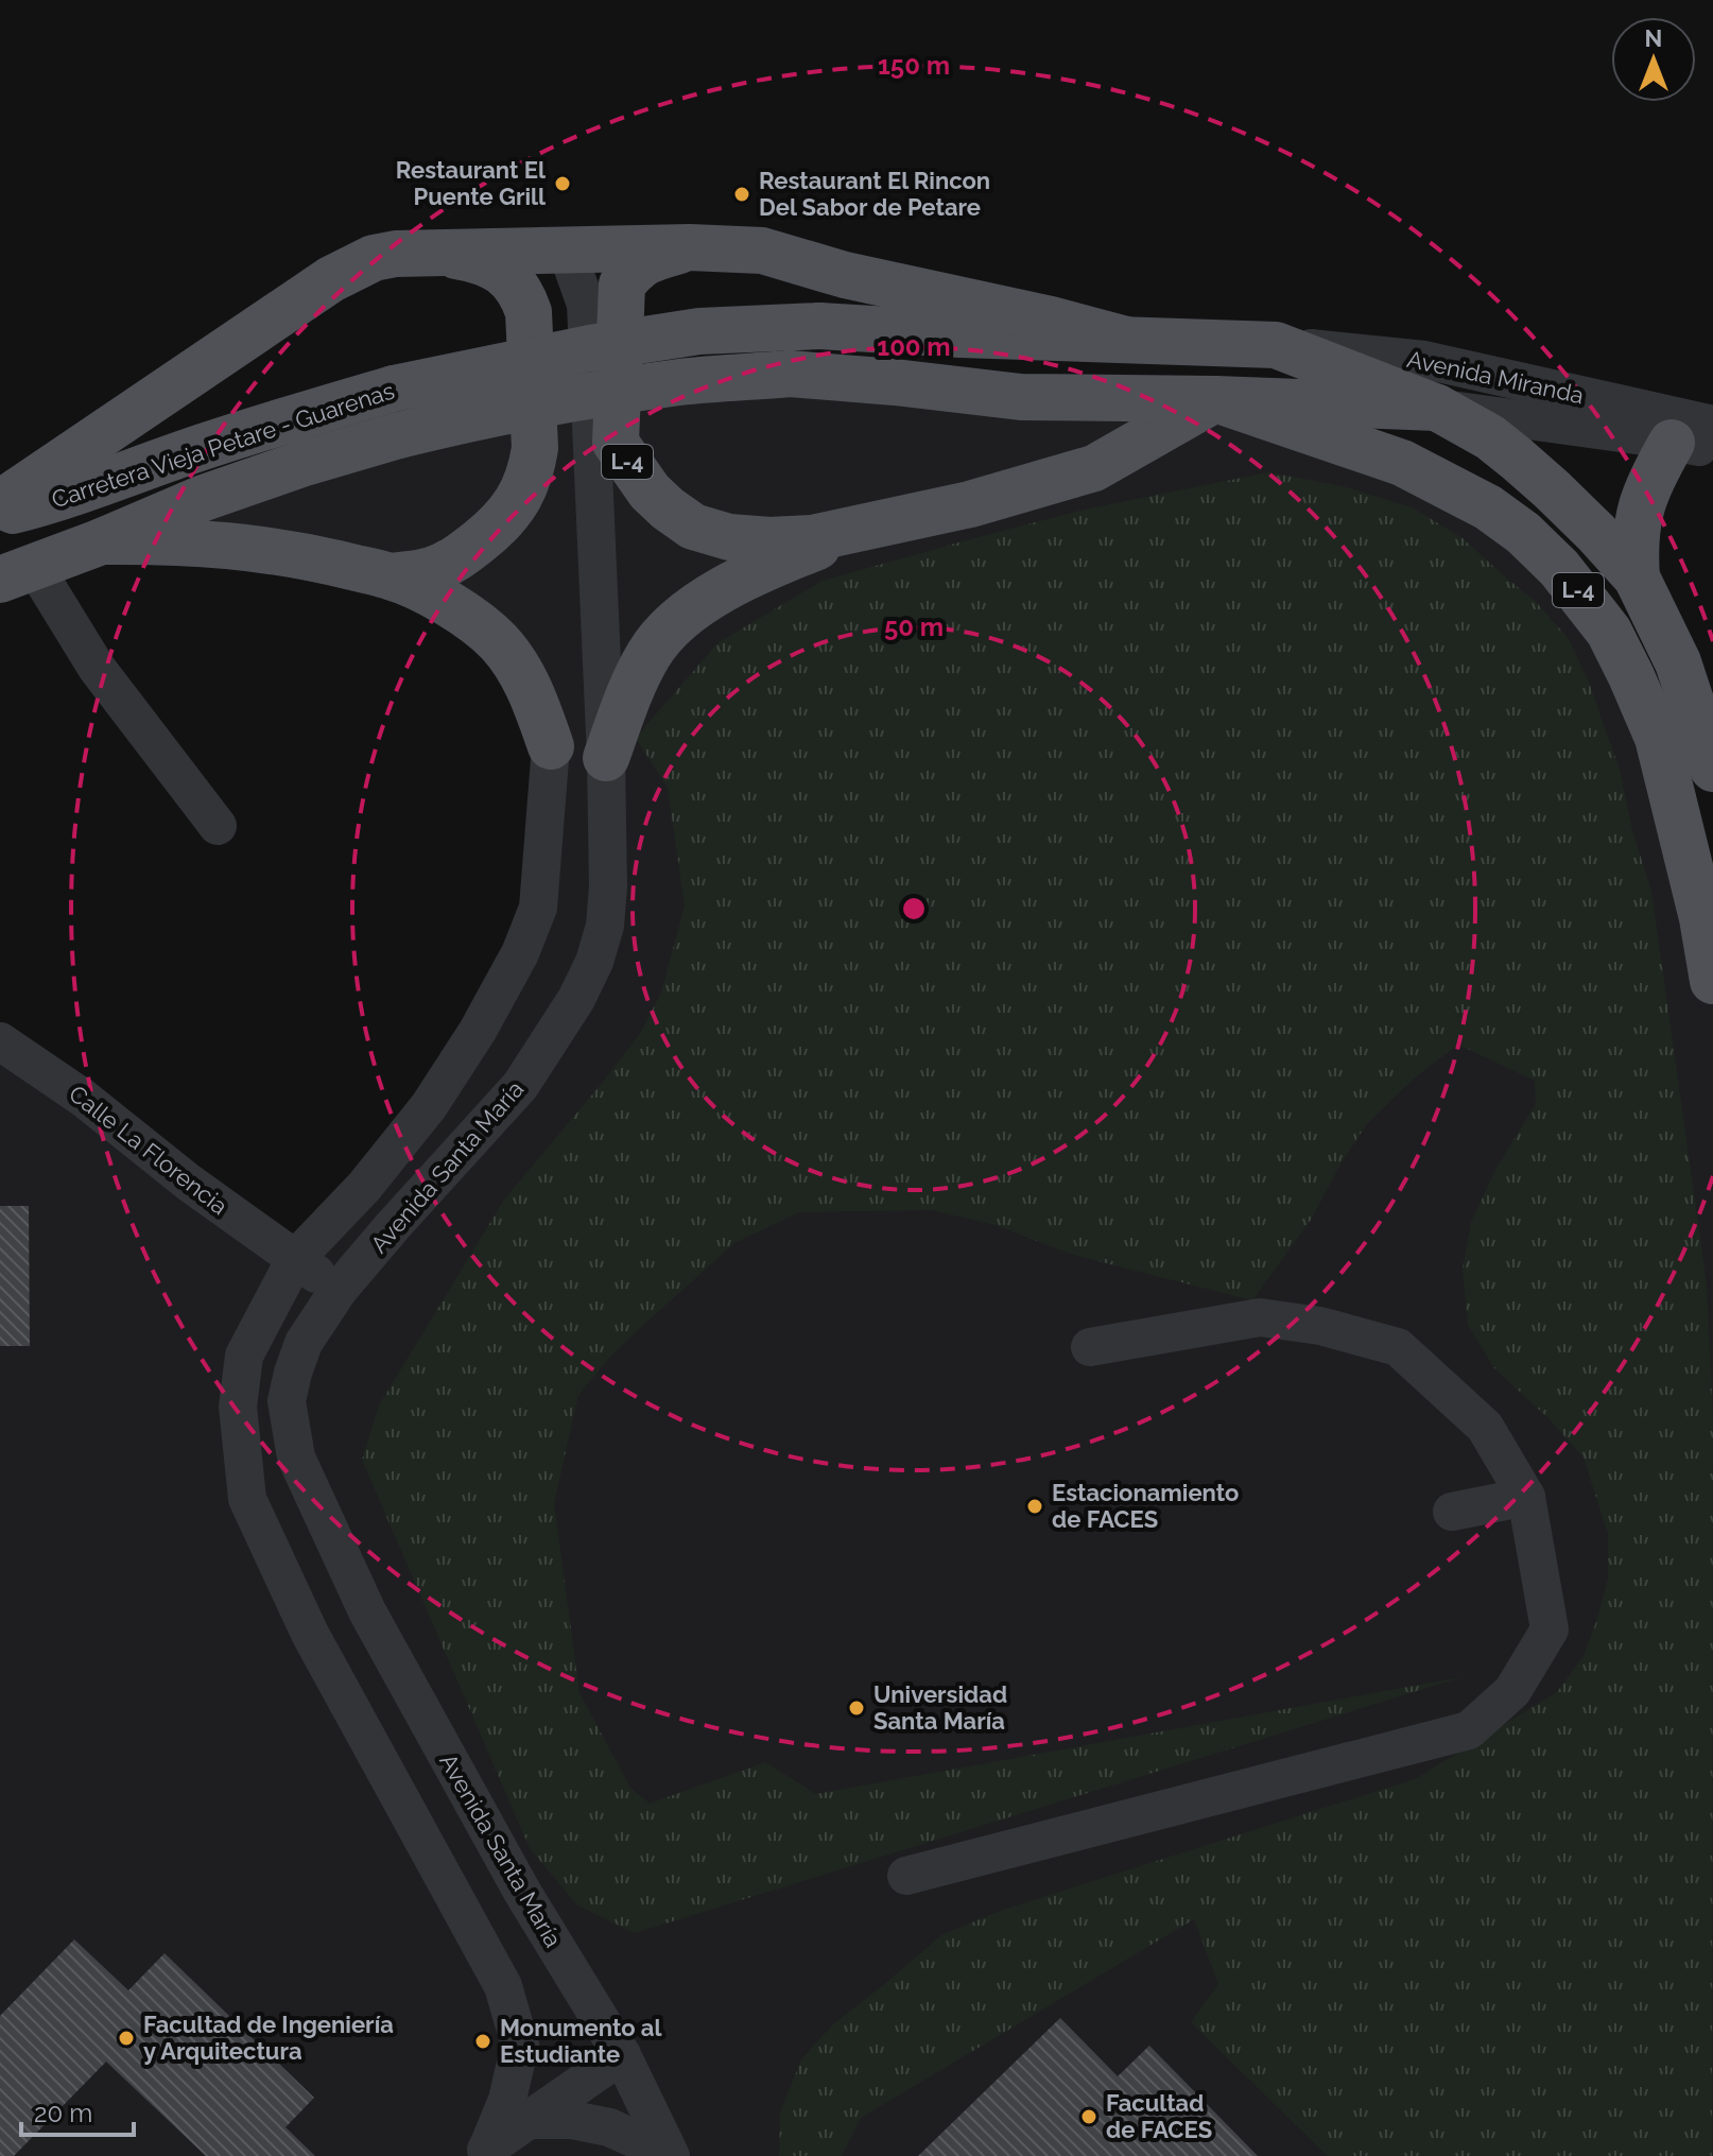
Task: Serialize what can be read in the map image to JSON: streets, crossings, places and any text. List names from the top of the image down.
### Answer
{
  "streets": {
    "main road": ["Carretera Vieja Petare - Guarenas", "L-4"],
    "street": ["Avenida Miranda", "Calle La Florencia", "Avenida Santa María"]
  },
  "crossings": [
    ["Avenida Miranda", "Carretera Vieja Petare - Guarenas"],
    ["Carretera Vieja Petare - Guarenas", "L-4"],
    ["L-4", "Avenida Santa María"],
    ["Calle La Florencia", "Avenida Santa María"]
  ],
  "places": [
    "Restaurant El Puente Grill",
    "Restaurant El Rincon Del Sabor de Petare",
    "Estacionamiento de FACES",
    "Universidad Santa María",
    "Facultad de Ingeniería y Arquitectura",
    "Monumento al Estudiante",
    "Facultad de FACES"
  ],
  "scale_bar": "20 m",
  "north": "top",
  "rings": ["150 m", "100 m", "50 m"]
}
